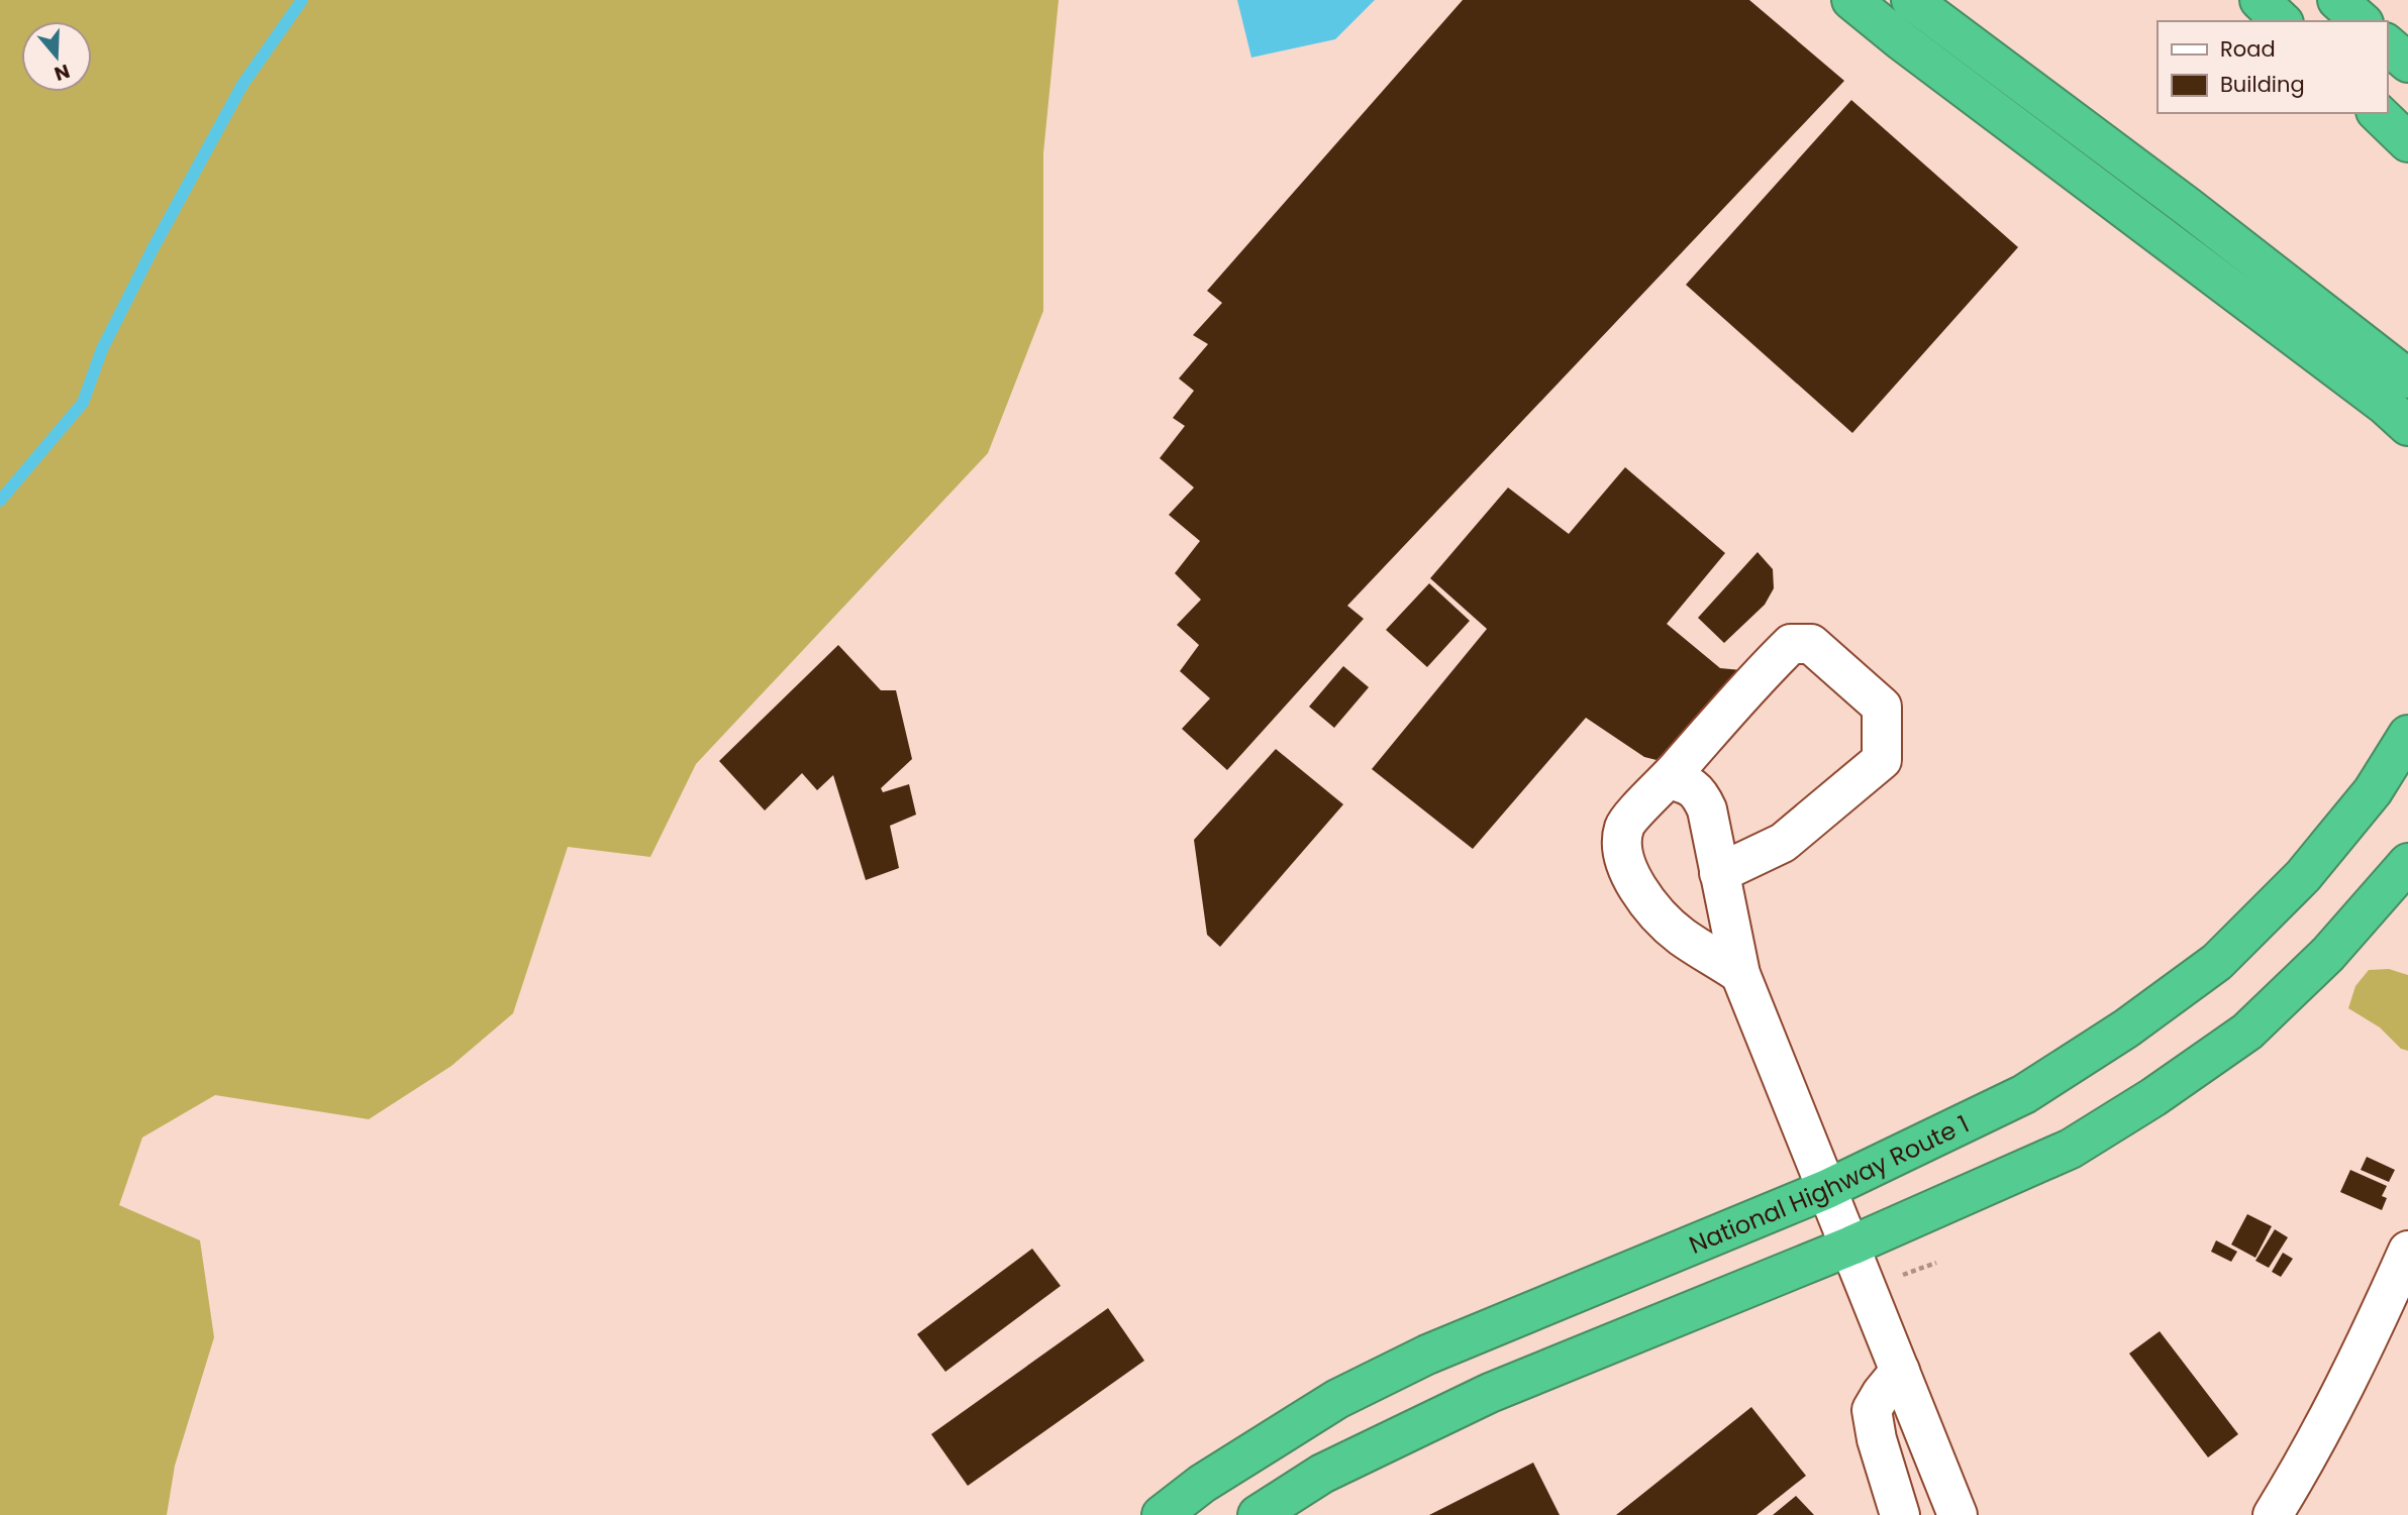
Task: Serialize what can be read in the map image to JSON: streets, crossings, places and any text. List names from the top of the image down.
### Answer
{
  "streets": {
    "highway": ["National Highway Route 1"]
  },
  "legend": ["Road", "Building"],
  "north": "bottom"
}
